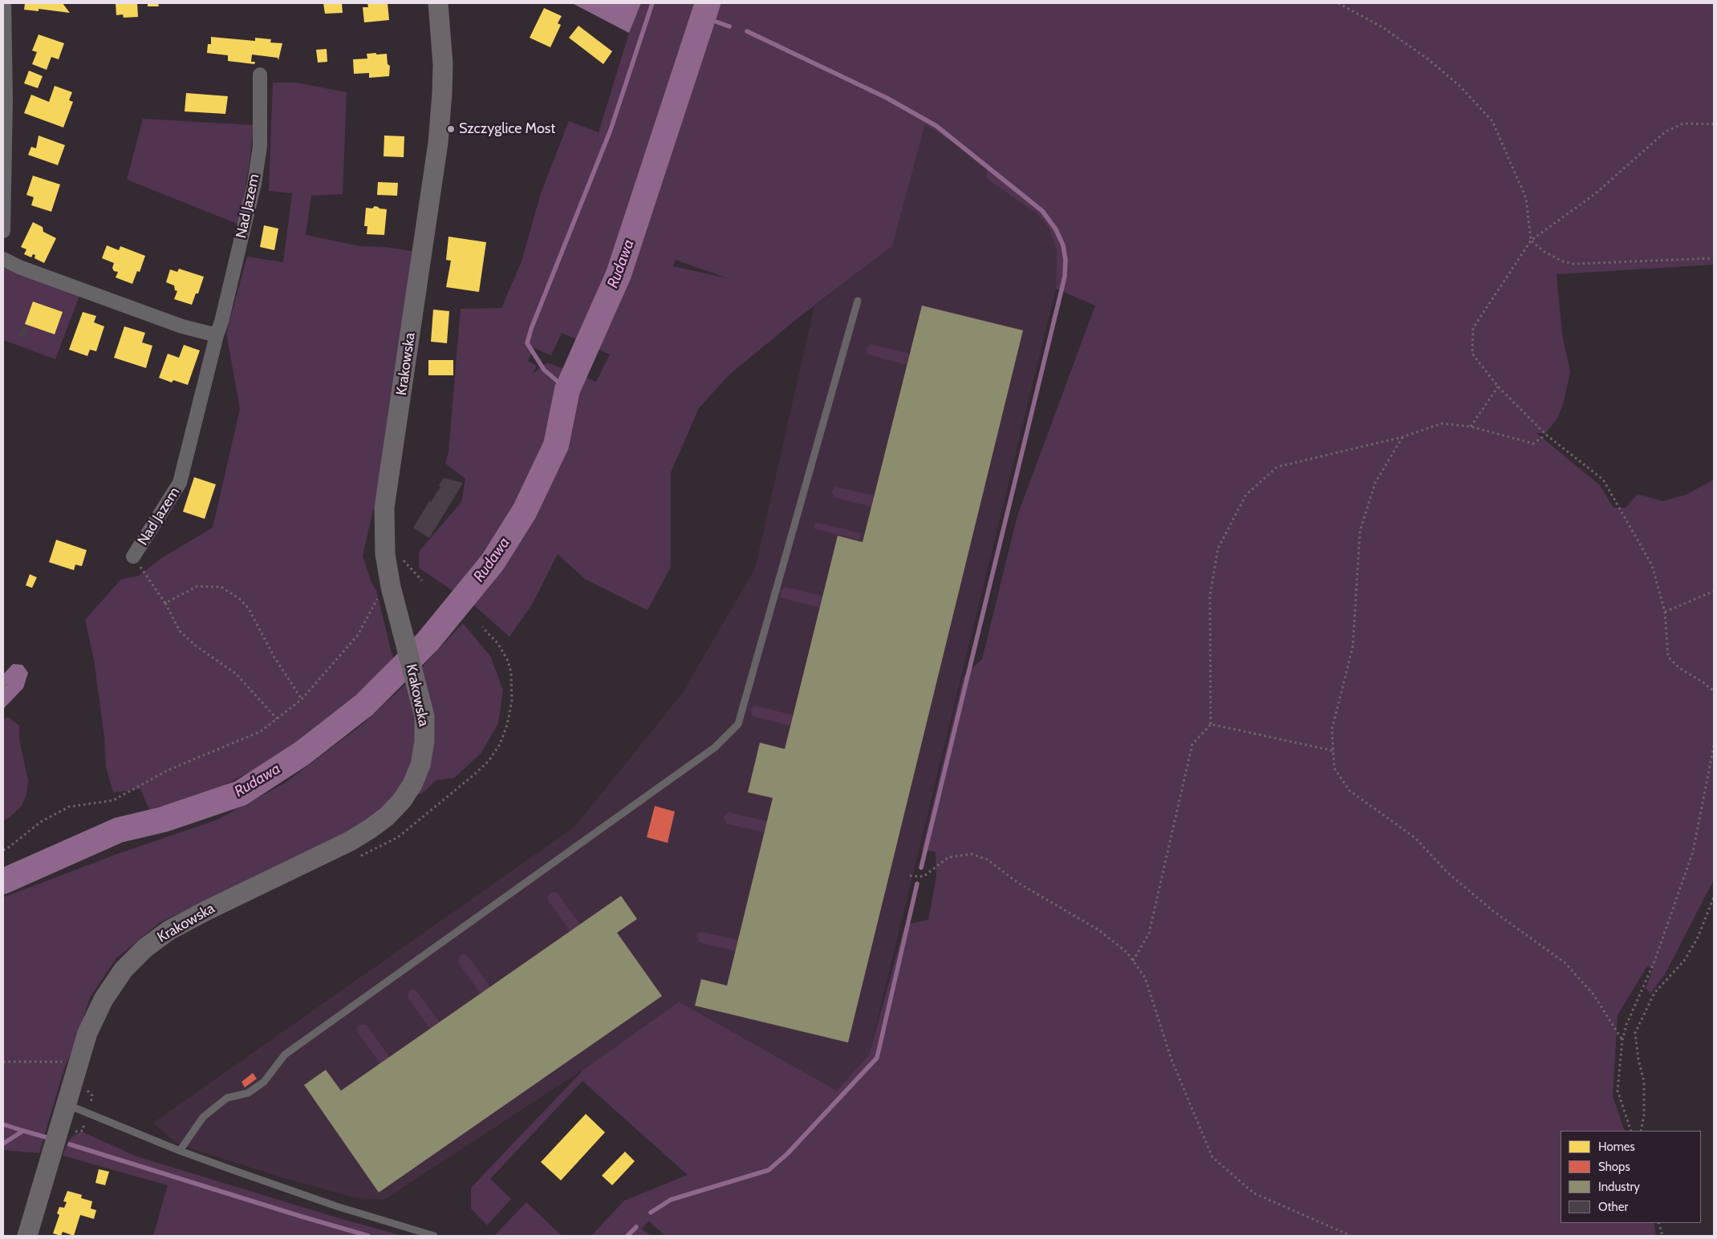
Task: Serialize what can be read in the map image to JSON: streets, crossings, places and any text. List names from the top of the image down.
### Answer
{
  "streets": {
    "street": ["Nad Jazem", "Krakowska"]
  },
  "water": ["Rudawa"],
  "places": ["Szczyglice Most"],
  "legend": [
    "Homes",
    "Shops",
    "Industry",
    "Other"
  ]
}
